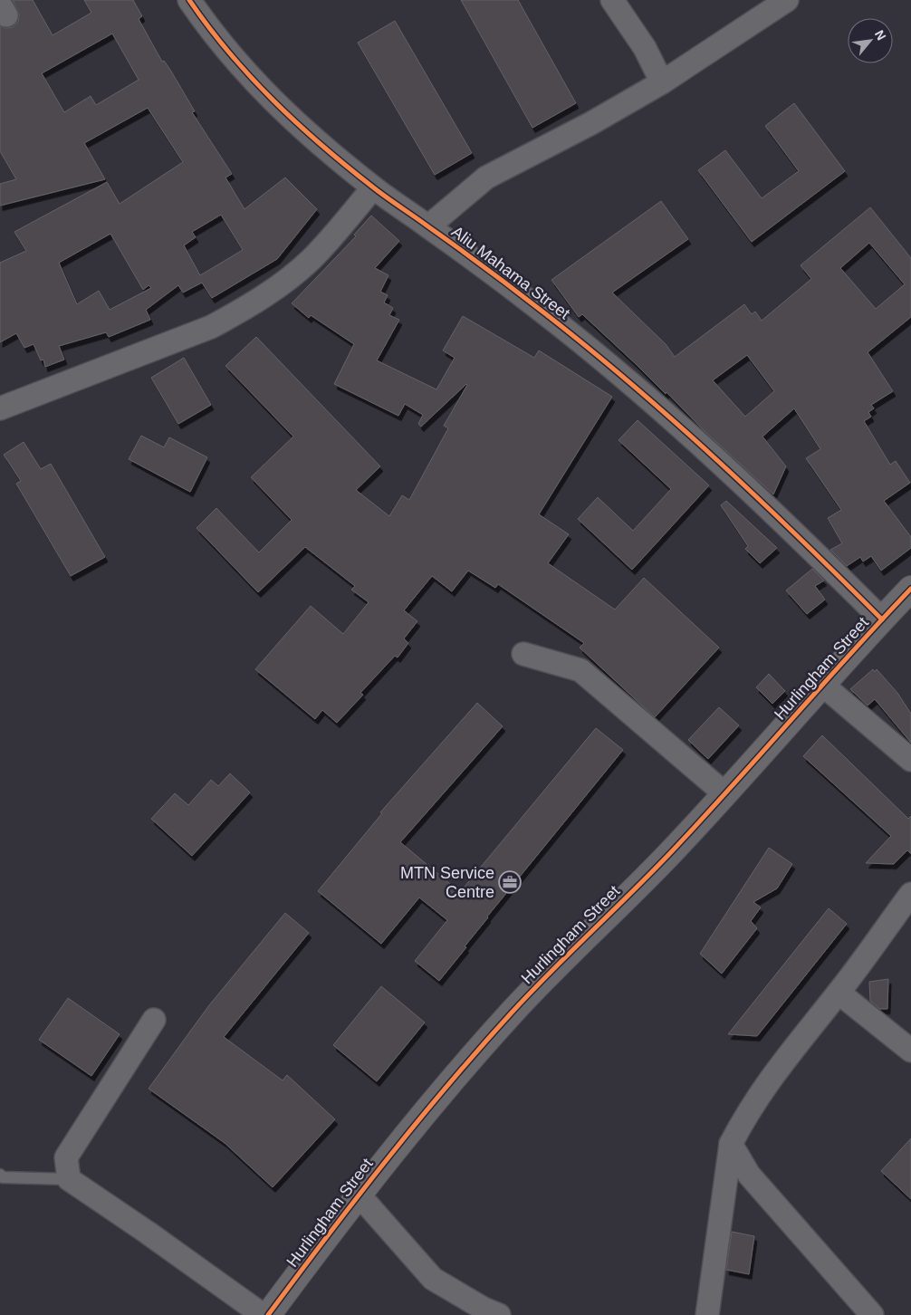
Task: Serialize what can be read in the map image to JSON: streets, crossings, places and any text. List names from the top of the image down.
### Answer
{
  "streets": {
    "street": ["Aliu Mahama Street", "Hurlingham Street"]
  },
  "crossings": [
    ["Aliu Mahama Street", "Hurlingham Street"]
  ],
  "places": {
    "office": ["MTN Service Centre"]
  },
  "north": "top right"
}
